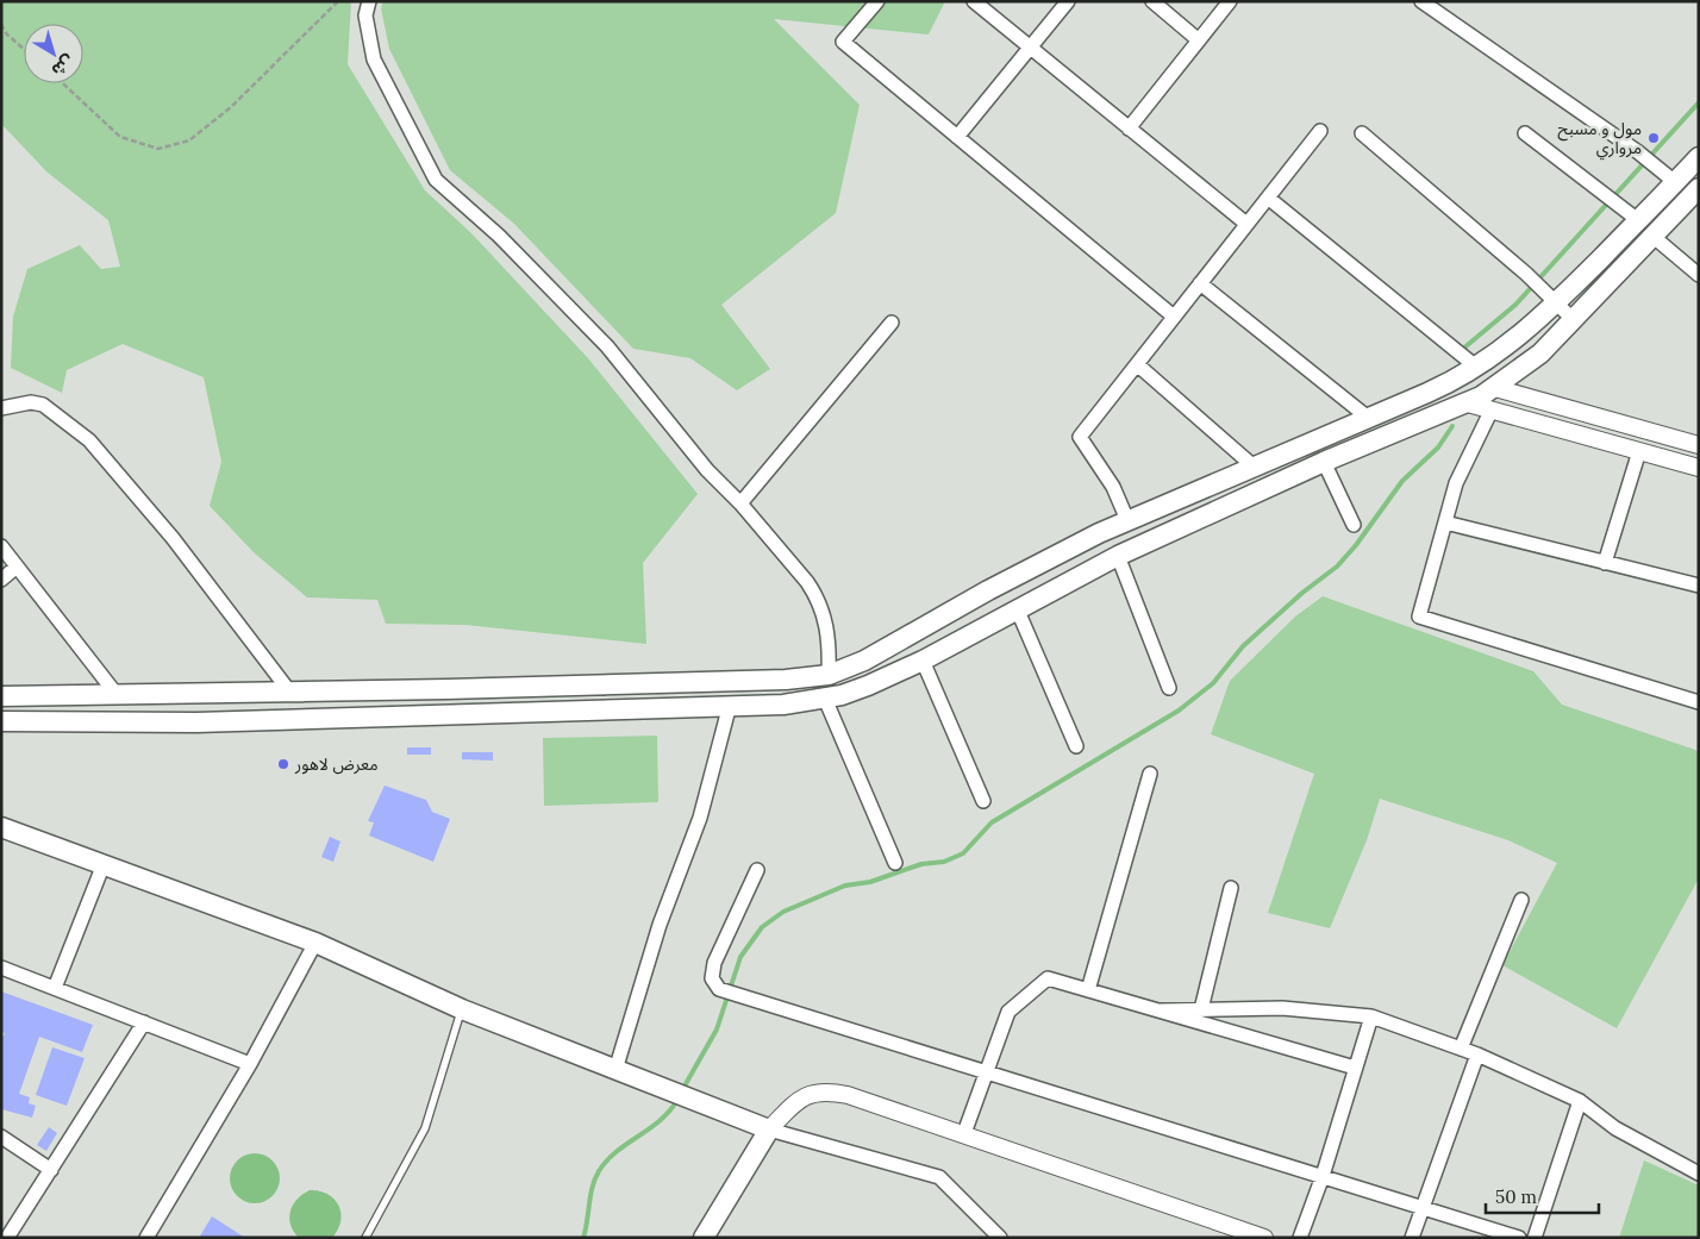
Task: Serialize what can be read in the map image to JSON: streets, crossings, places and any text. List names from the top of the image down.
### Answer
{
  "places": ["مول و مسبح مرواري", "معرض لاهور"],
  "scale_bar": "50 m",
  "north": "bottom right"
}
